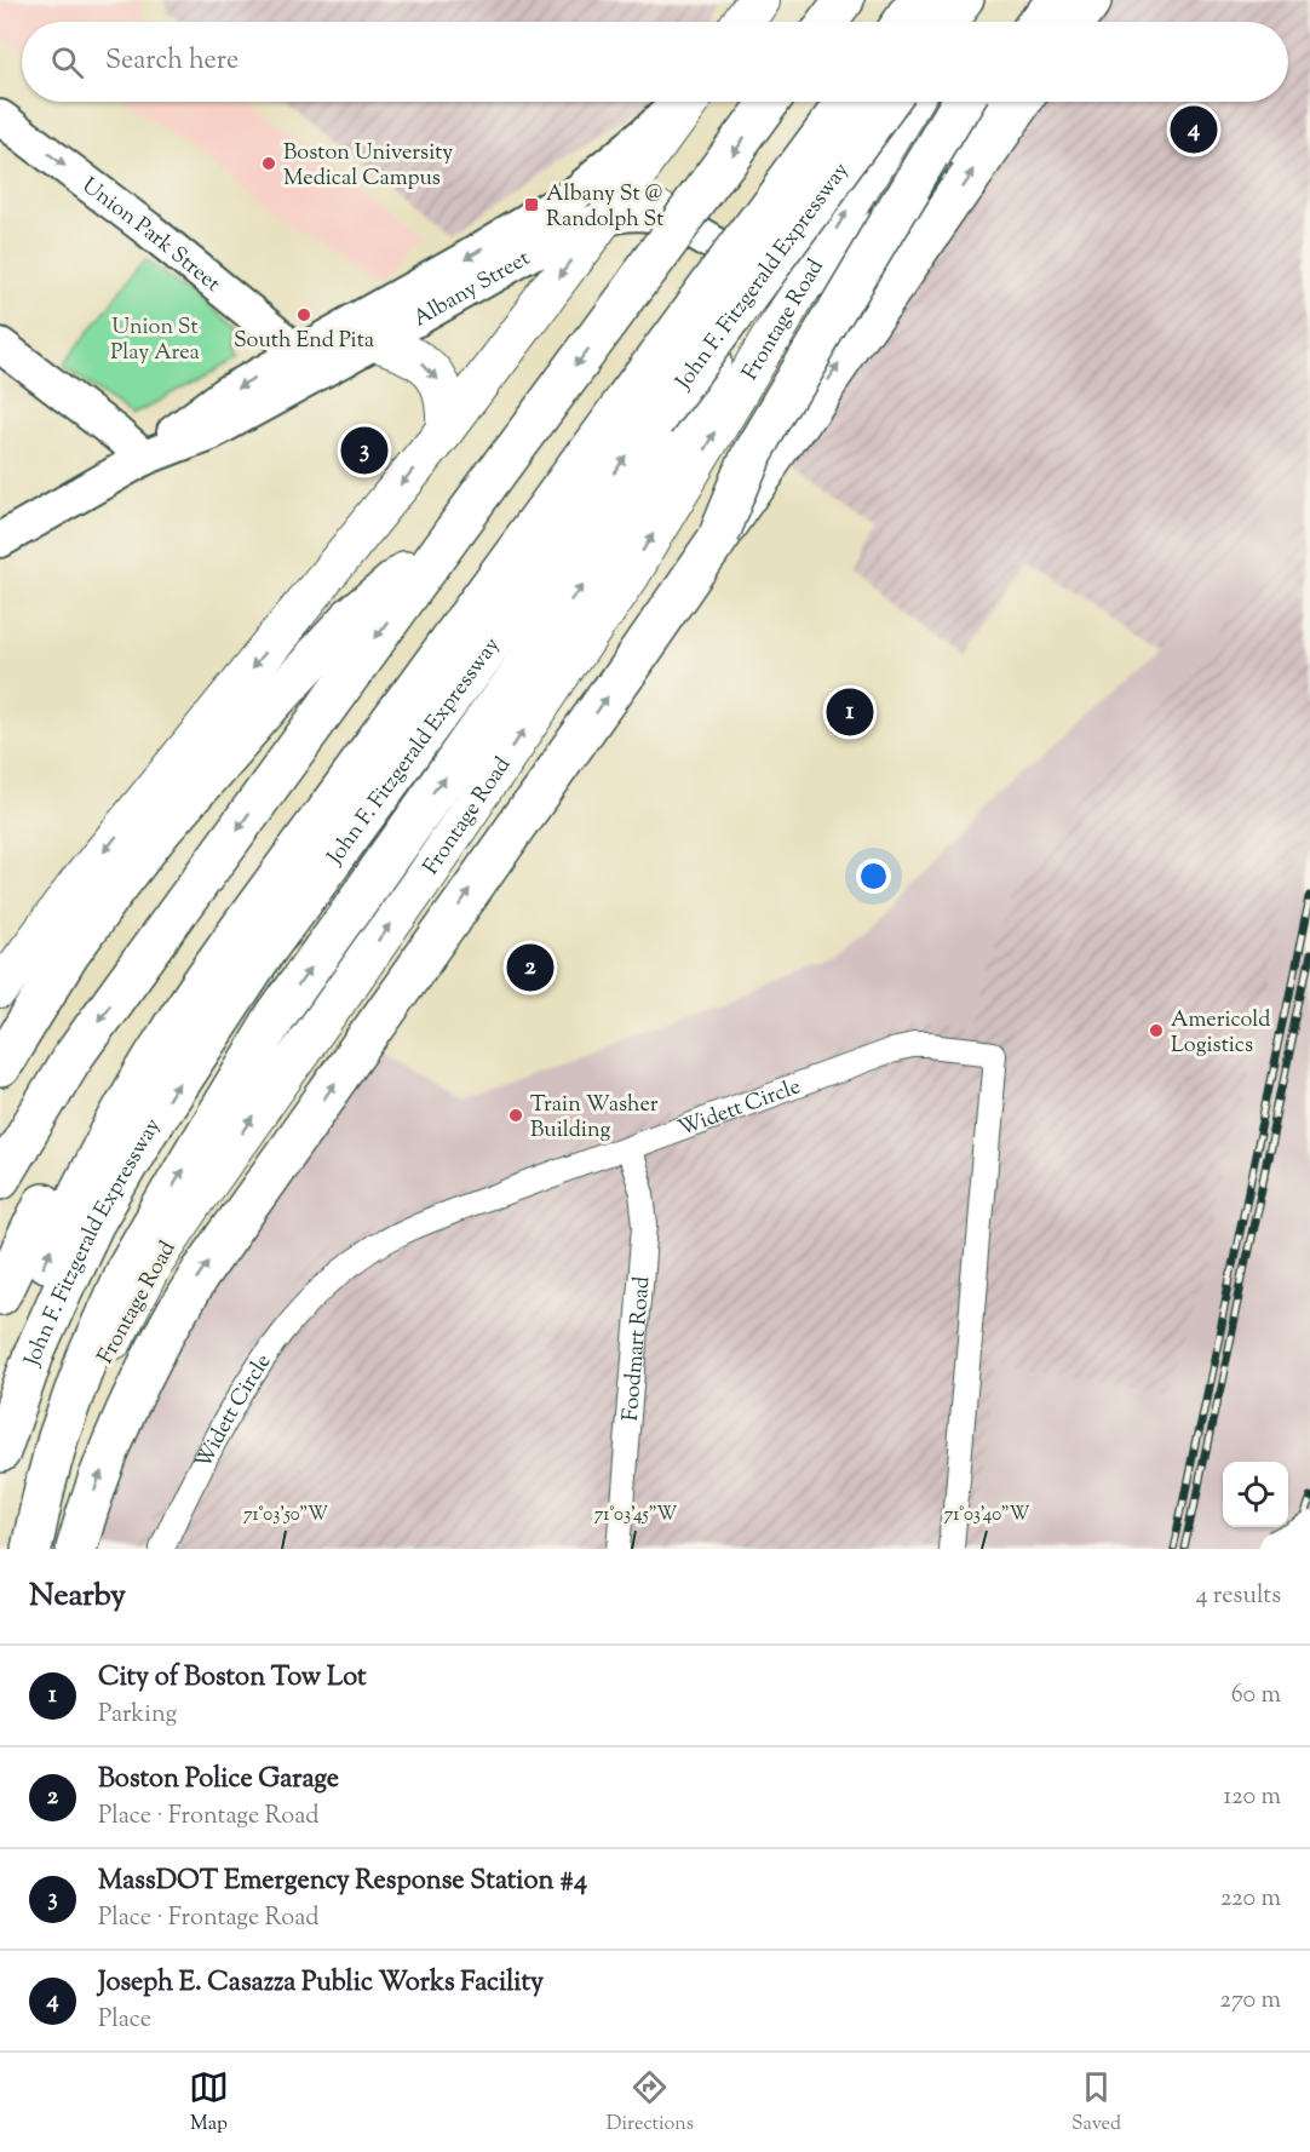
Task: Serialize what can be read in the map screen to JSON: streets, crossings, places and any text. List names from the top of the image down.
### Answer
{
  "streets": {
    "highway": ["John F. Fitzgerald Expressway"],
    "main road": ["Union Park Street", "Albany Street", "Frontage Road"],
    "street": ["Widett Circle", "Foodmart Road"]
  },
  "crossings": [
    ["Union Park Street", "Albany Street"],
    ["Widett Circle", "Foodmart Road"]
  ],
  "parks": ["Union St Play Area"],
  "places": {
    "other": [
      "Boston University Medical Campus",
      "South End Pita",
      "Americold Logistics",
      "Train Washer Building"
    ],
    "transit": ["Albany St @ Randolph St"]
  },
  "page": {
    "search": "Search here",
    "pins": [
      "4",
      "3",
      "1",
      "2"
    ],
    "heading": ["Nearby", "4 results"],
    "list": [
      {
        "mark": "1",
        "name": "City of Boston Tow Lot",
        "note": "Parking",
        "value": "60 m"
      },
      {
        "mark": "2",
        "name": "Boston Police Garage",
        "note": "Place · Frontage Road",
        "value": "120 m"
      },
      {
        "mark": "3",
        "name": "MassDOT Emergency Response Station #4",
        "note": "Place · Frontage Road",
        "value": "220 m"
      },
      {
        "mark": "4",
        "name": "Joseph E. Casazza Public Works Facility",
        "note": "Place",
        "value": "270 m"
      }
    ],
    "nav": ["Map", "Directions", "Saved"]
  },
  "coordinates": ["71°03'50\"W", "71°03'45\"W", "71°03'40\"W"]
}
